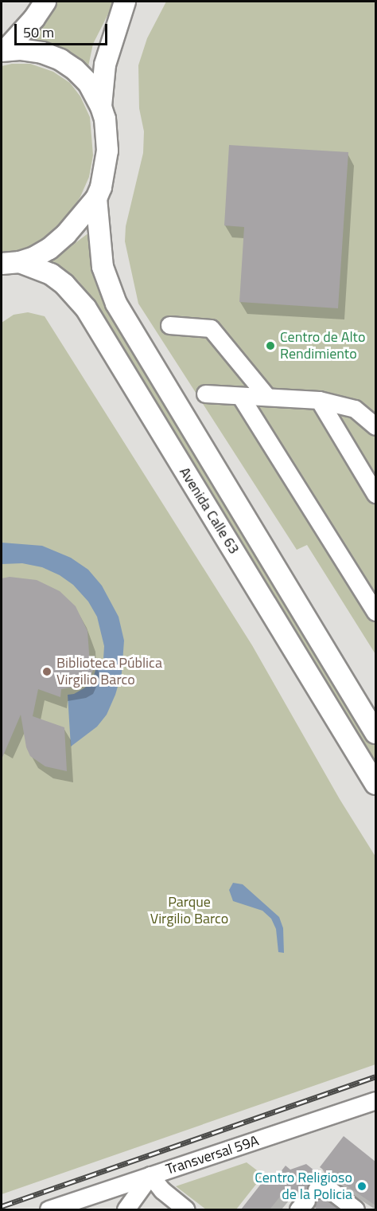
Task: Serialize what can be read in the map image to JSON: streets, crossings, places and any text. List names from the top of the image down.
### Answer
{
  "streets": {
    "main road": ["Avenida Calle 63"],
    "street": ["Transversal 59A"]
  },
  "parks": ["Parque Virgilio Barco"],
  "places": ["Centro de Alto Rendimiento", "Biblioteca Pública Virgilio Barco", "Centro Religioso de la Policia"],
  "scale_bar": "50 m"
}
